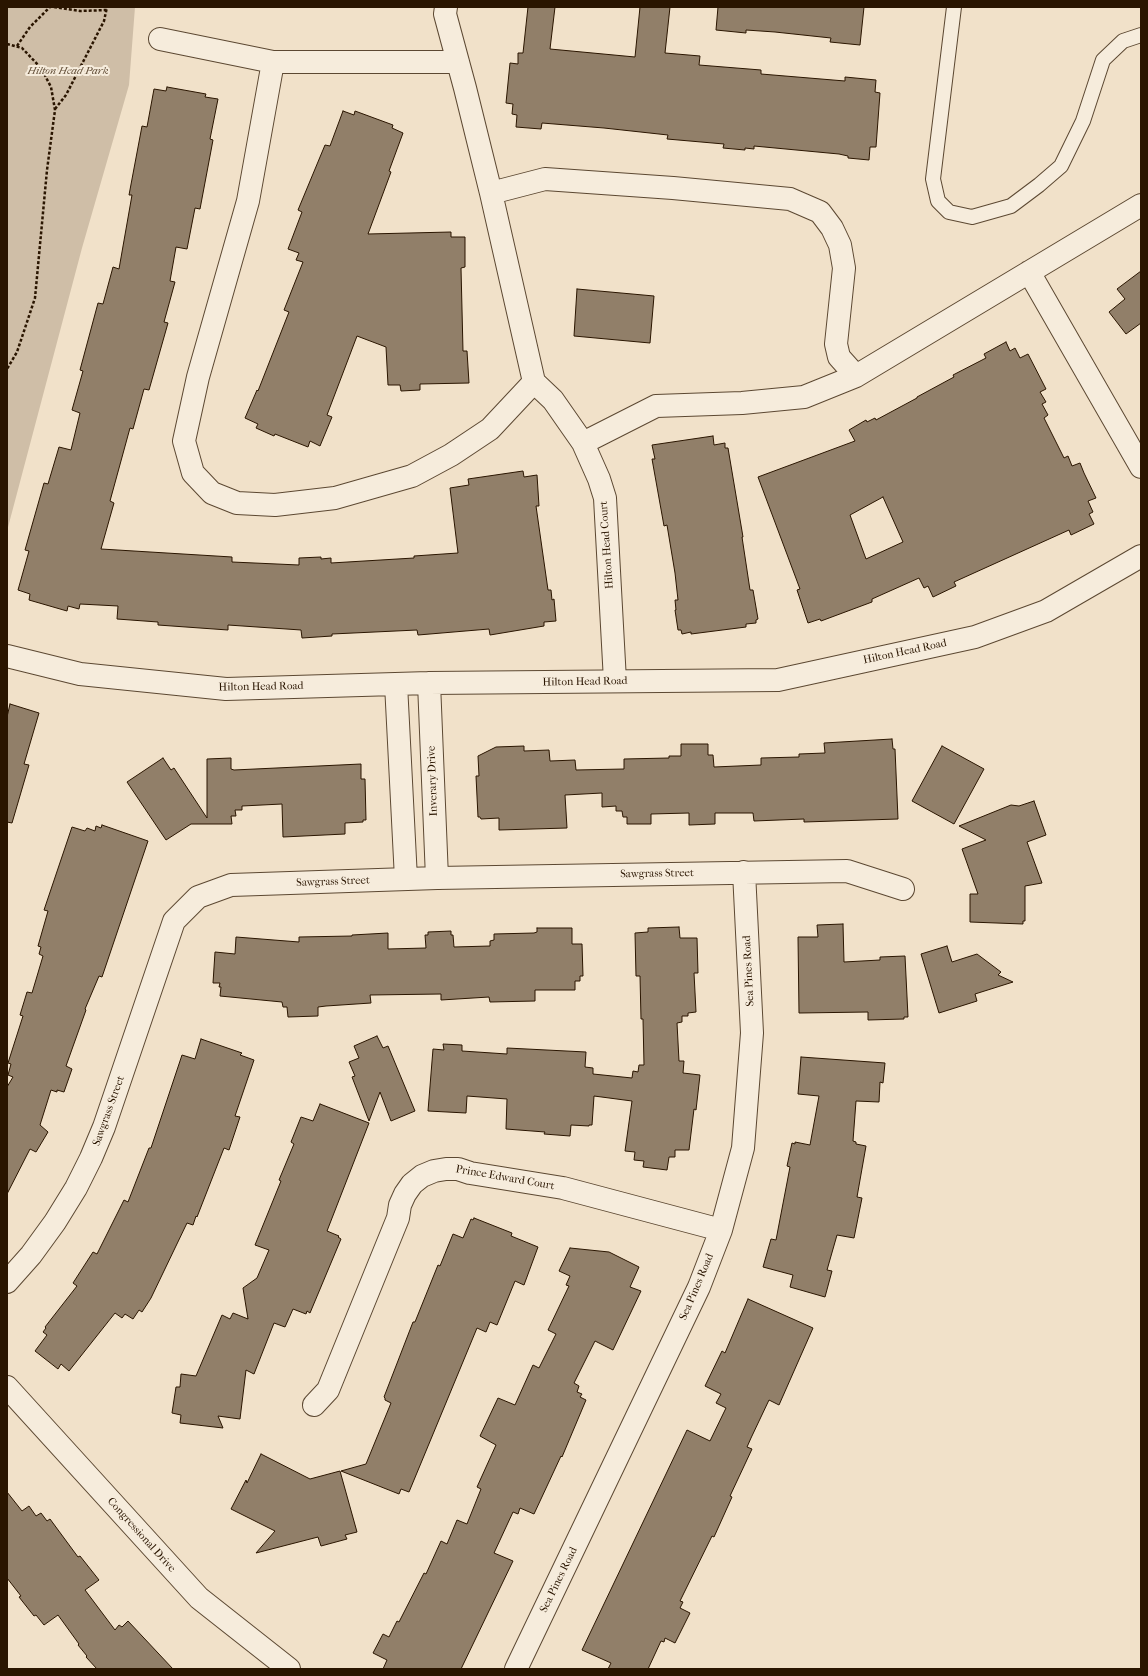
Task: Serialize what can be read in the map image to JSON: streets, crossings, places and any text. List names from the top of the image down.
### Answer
{
  "streets": {
    "street": [
      "Hilton Head Court",
      "Hilton Head Road",
      "Inverary Drive",
      "Sawgrass Street",
      "Sea Pines Road",
      "Prince Edward Court",
      "Congressional Drive"
    ]
  },
  "crossings": [
    ["Hilton Head Court", "Hilton Head Road"],
    ["Hilton Head Road", "Inverary Drive"],
    ["Inverary Drive", "Sawgrass Street"],
    ["Sawgrass Street", "Sea Pines Road"],
    ["Sea Pines Road", "Prince Edward Court"]
  ],
  "parks": ["Hilton Head Park"]
}
